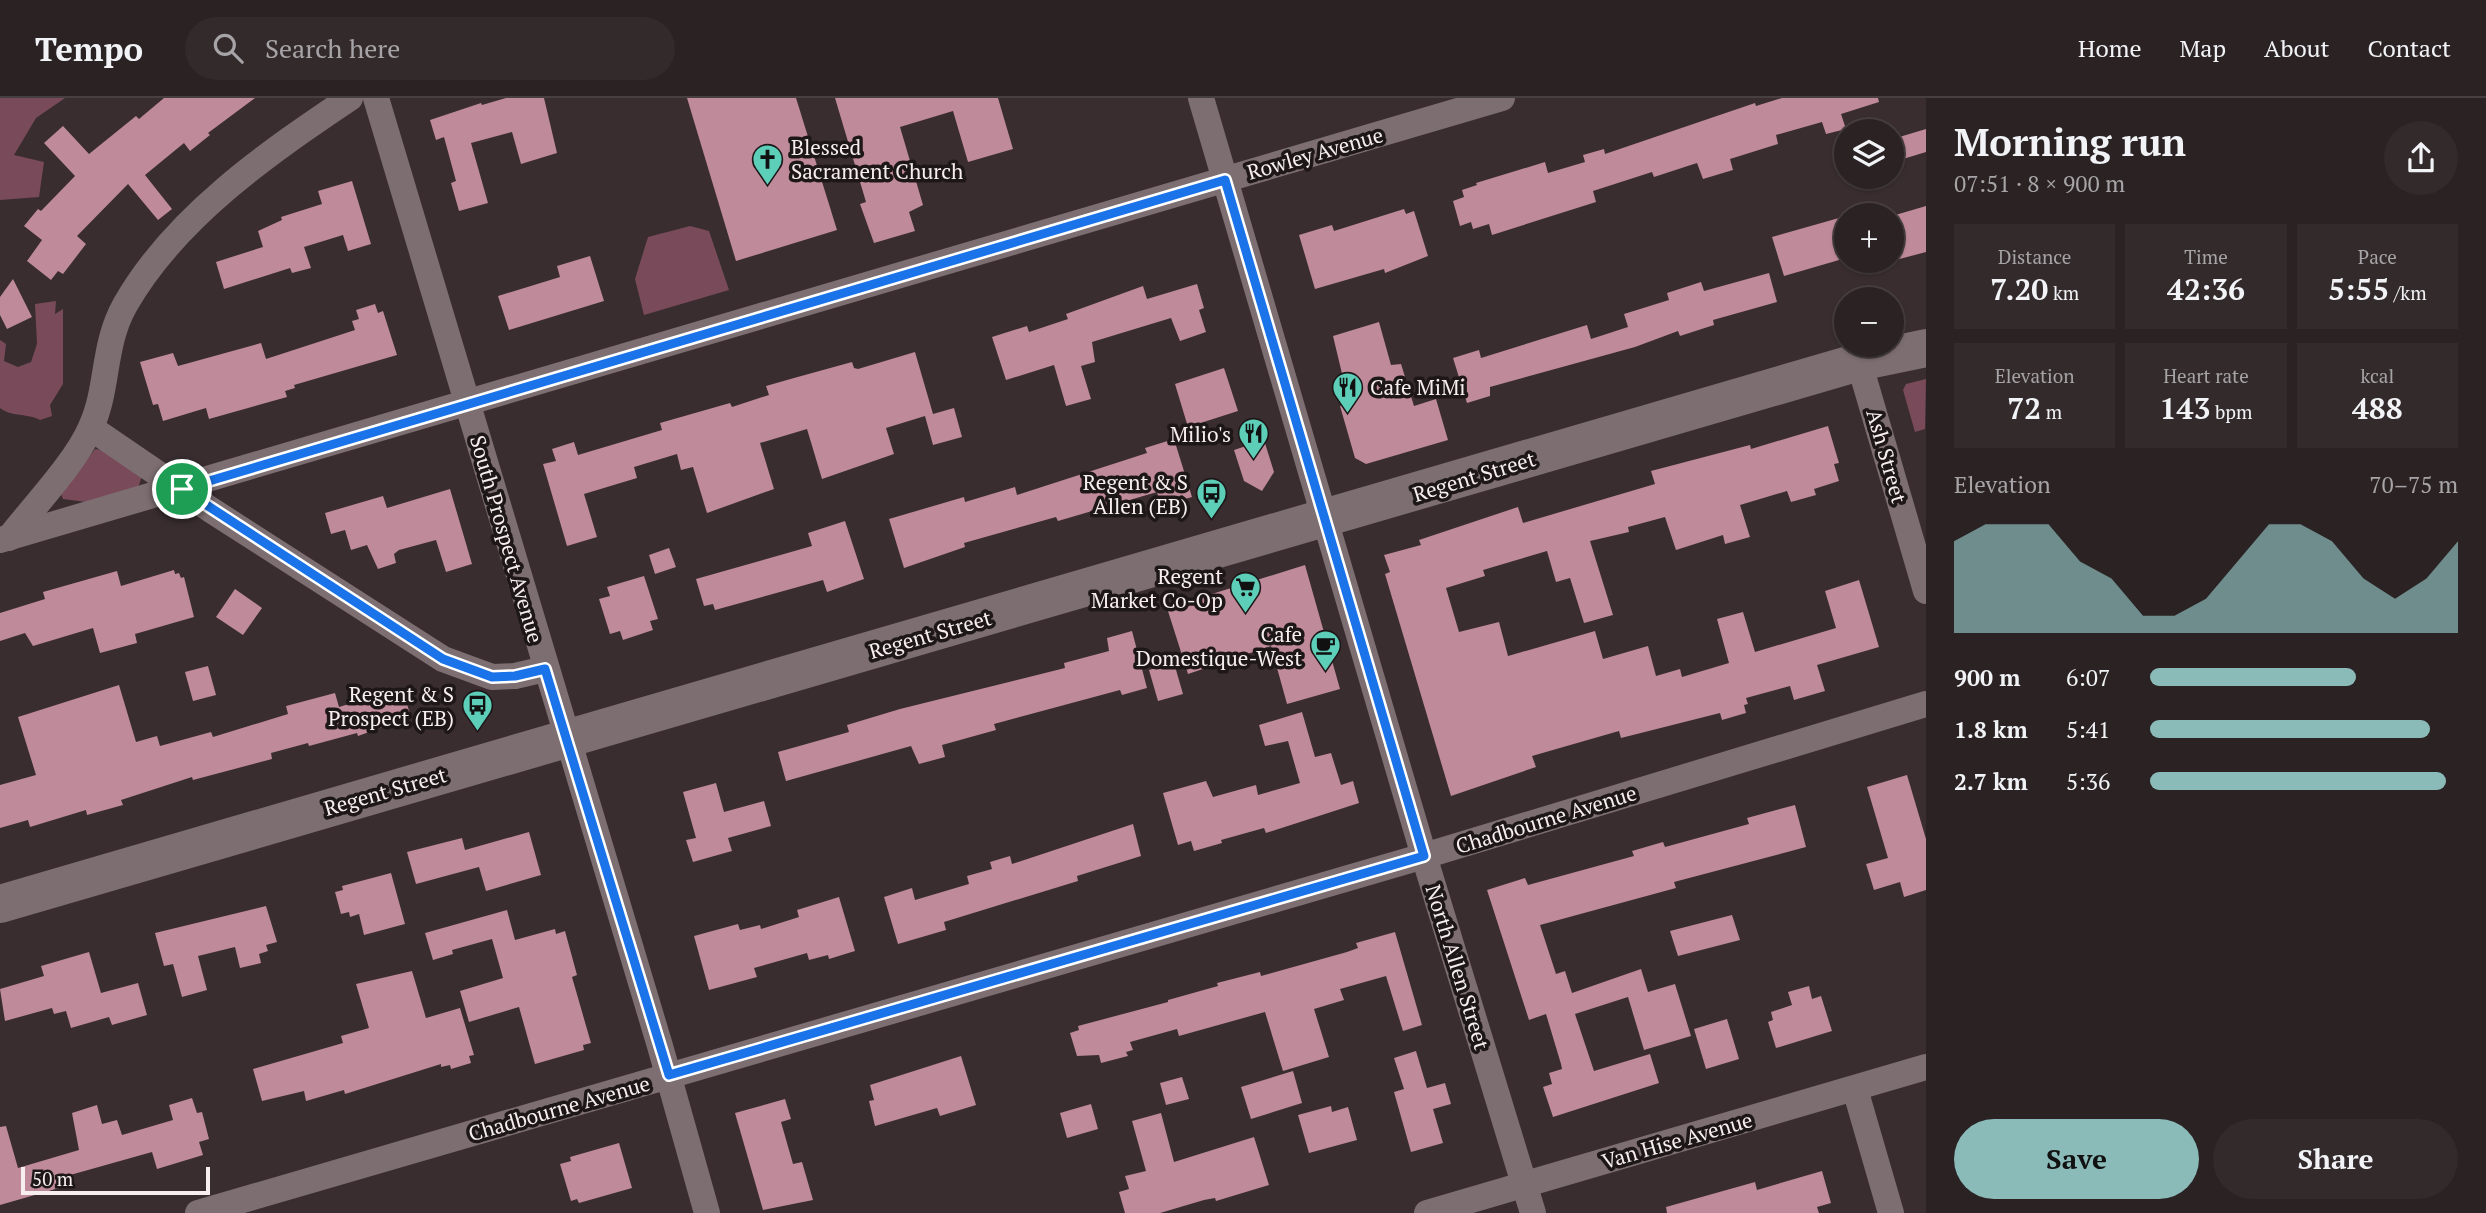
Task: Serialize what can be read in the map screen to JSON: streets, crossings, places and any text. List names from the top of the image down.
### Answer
{
  "streets": {
    "main road": ["Regent Street"],
    "street": [
      "Rowley Avenue",
      "Ash Street",
      "South Prospect Avenue",
      "Chadbourne Avenue",
      "North Allen Street",
      "Van Hise Avenue"
    ]
  },
  "crossings": [
    ["Rowley Avenue", "South Prospect Avenue"],
    ["Rowley Avenue", "North Allen Street"],
    ["Ash Street", "Regent Street"],
    ["Regent Street", "South Prospect Avenue"],
    ["Regent Street", "North Allen Street"],
    ["South Prospect Avenue", "Chadbourne Avenue"],
    ["Chadbourne Avenue", "North Allen Street"],
    ["North Allen Street", "Van Hise Avenue"]
  ],
  "places": {
    "church": ["Blessed Sacrament Church"],
    "restaurant": ["Cafe MiMi", "Milio's"],
    "bus stop": ["Regent & S Allen (EB)", "Regent & S Prospect (EB)"],
    "supermarket": ["Regent Market Co-Op"],
    "cafe": ["Cafe Domestique-West"]
  },
  "scale_bar": "50 m",
  "page": {
    "header": "Tempo",
    "search": "Search here",
    "nav": [
      "Home",
      "Map",
      "About",
      "Contact"
    ],
    "heading": ["Morning run", "07:51 · 8 × 900 m"],
    "map_buttons": ["+", "−"],
    "stats": [
      ["Distance", "7.20 km"],
      ["Time", "42:36"],
      ["Pace", "5:55 /km"],
      ["Elevation", "72 m"],
      ["Heart rate", "143 bpm"],
      ["kcal", "488"]
    ],
    "chart": ["Elevation", "70–75 m"],
    "list": [
      {
        "name": "900 m",
        "note": "6:07"
      },
      {
        "name": "1.8 km",
        "note": "5:41"
      },
      {
        "name": "2.7 km",
        "note": "5:36"
      }
    ],
    "buttons": ["Save", "Share"],
    "scale": "50 m"
  }
}
